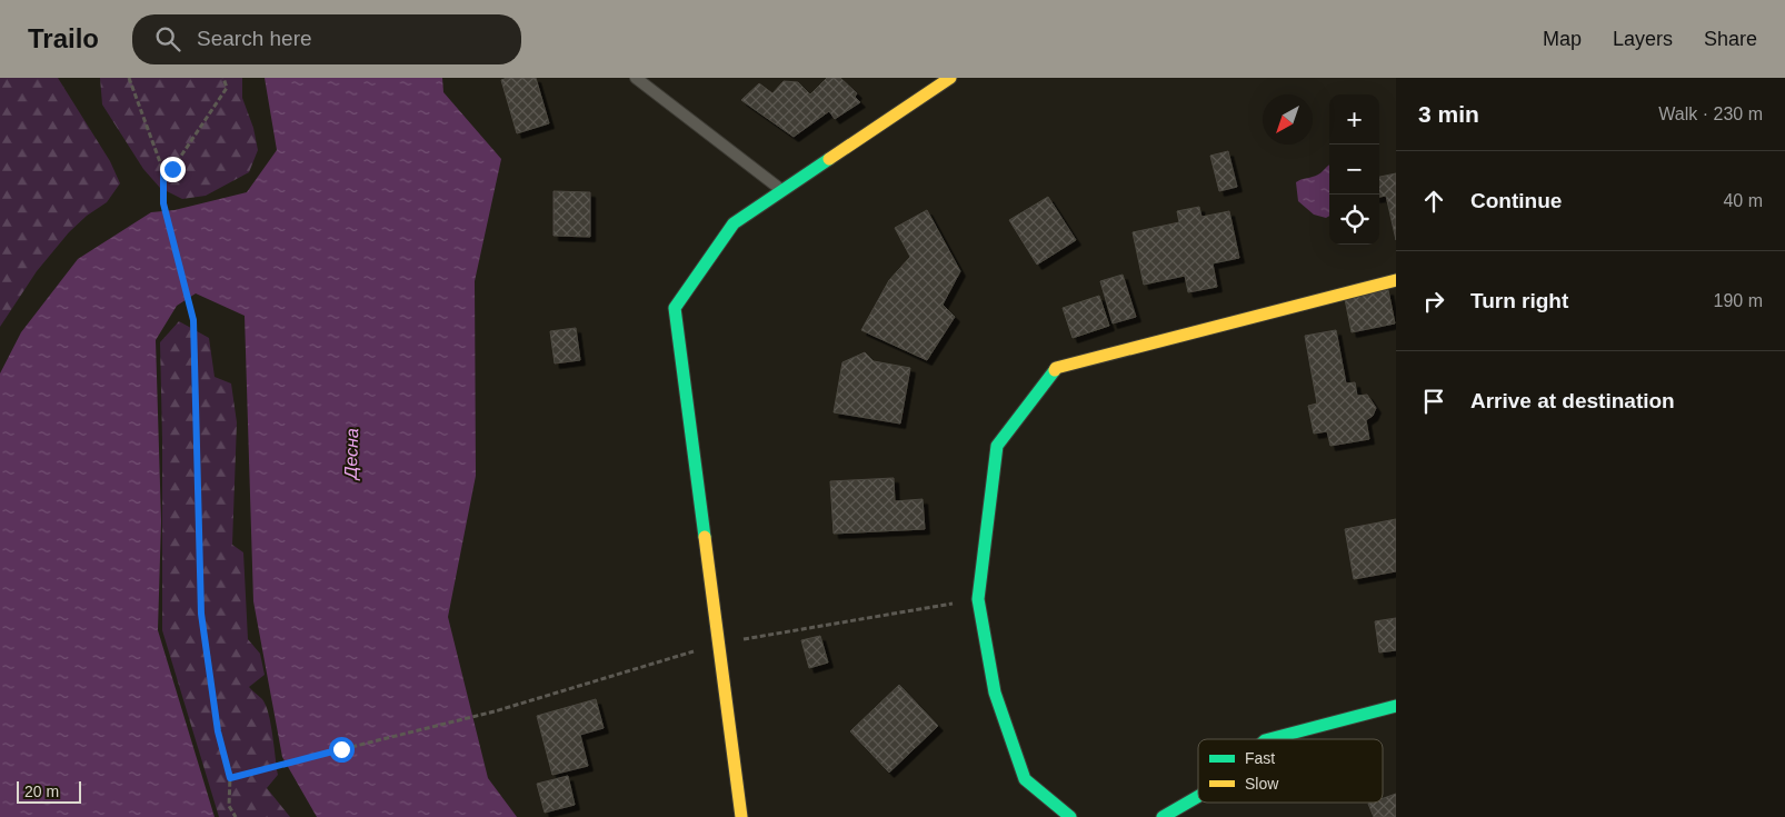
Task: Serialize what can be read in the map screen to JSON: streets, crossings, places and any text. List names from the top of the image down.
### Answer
{
  "water": ["Десна"],
  "legend": ["Fast", "Slow"],
  "scale_bar": "20 m",
  "north": "bottom left",
  "page": {
    "header": "Trailo",
    "search": "Search here",
    "nav": ["Map", "Layers", "Share"],
    "heading": ["3 min", "Walk · 230 m"],
    "map_buttons": ["+", "−"],
    "list": [
      ["Continue", "40 m"],
      ["Turn right", "190 m"],
      "Arrive at destination"
    ],
    "scale": "20 m"
  }
}
